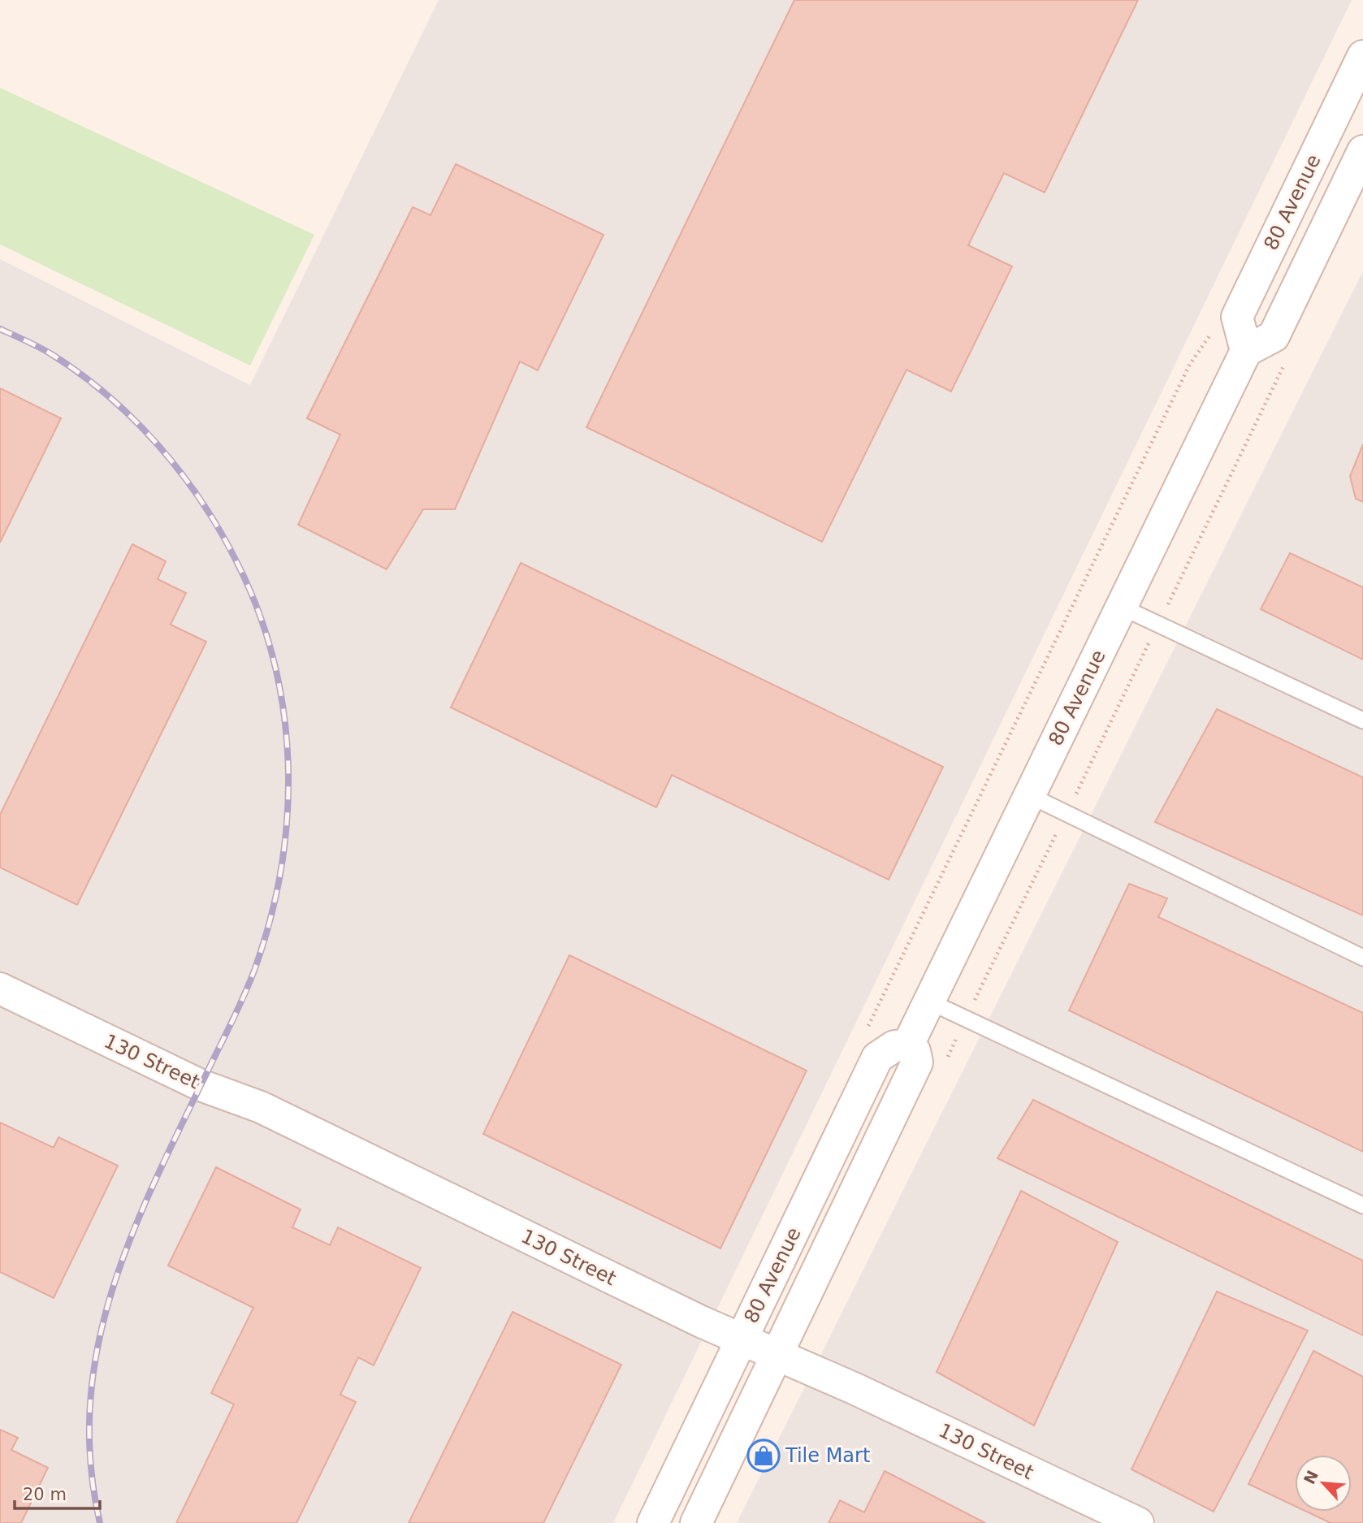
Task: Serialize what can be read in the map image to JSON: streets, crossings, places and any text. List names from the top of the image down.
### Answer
{
  "streets": {
    "main road": ["80 Avenue", "130 Street"]
  },
  "crossings": [
    ["80 Avenue", "130 Street"]
  ],
  "places": {
    "shop": ["Tile Mart"]
  },
  "scale_bar": "20 m",
  "north": "top left"
}
